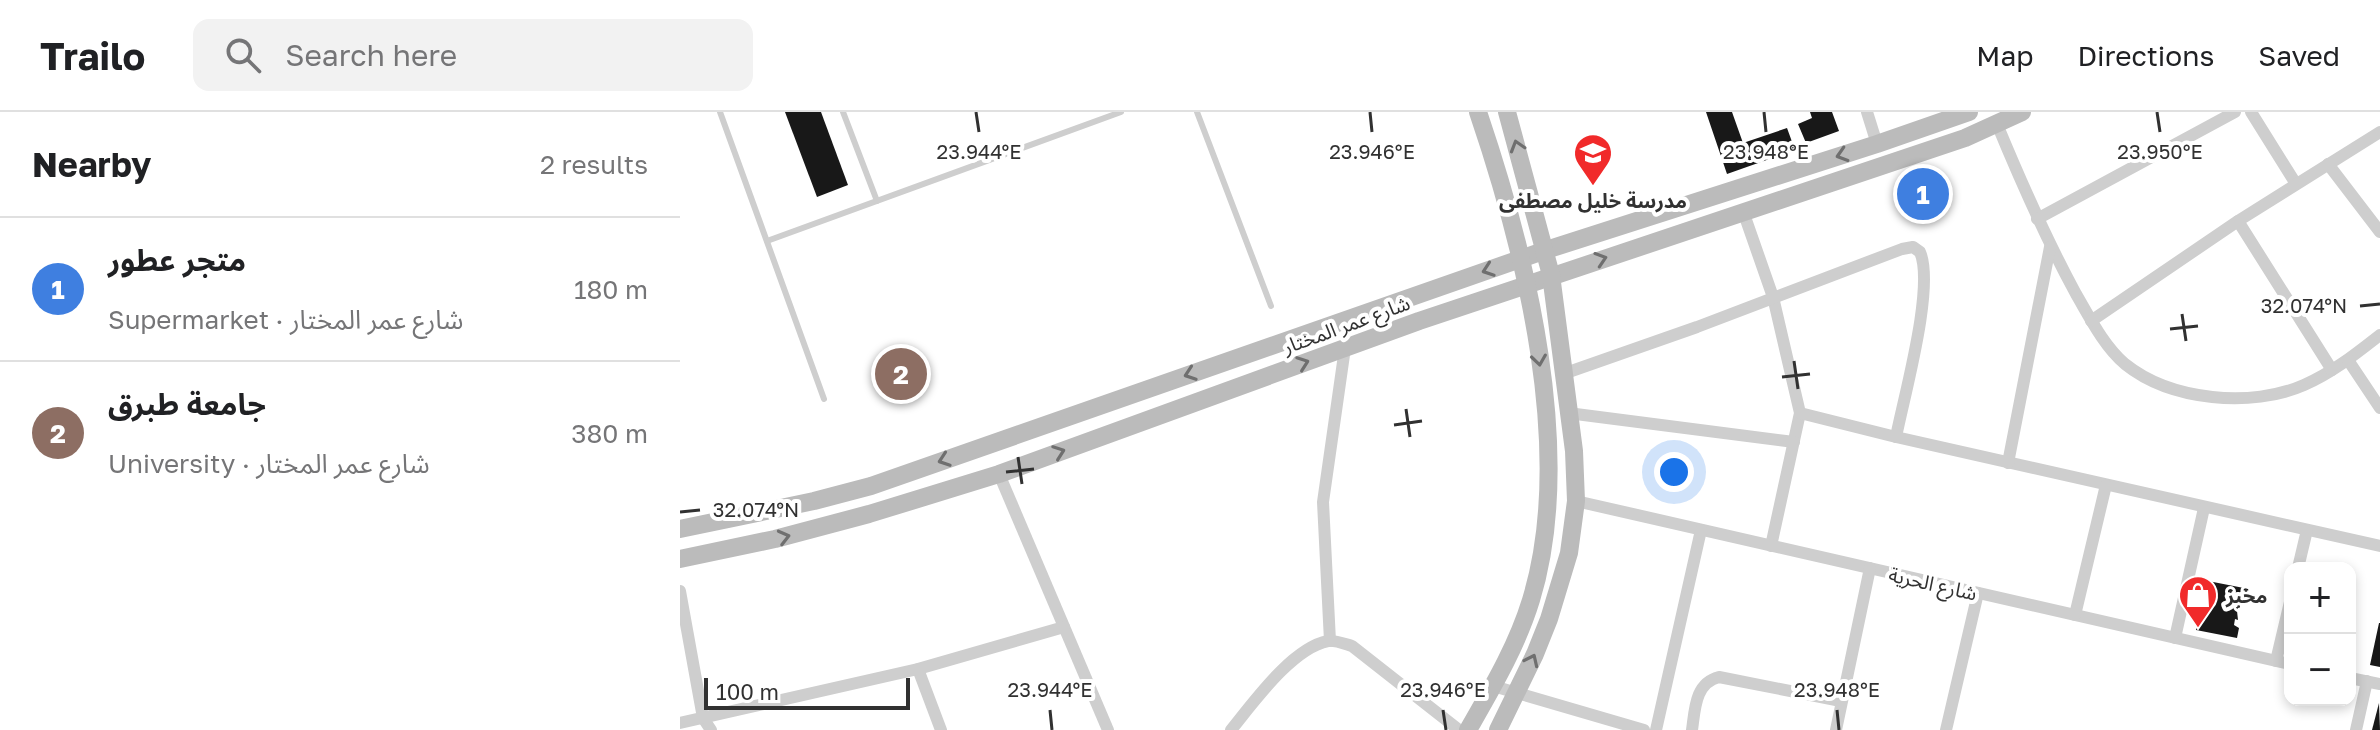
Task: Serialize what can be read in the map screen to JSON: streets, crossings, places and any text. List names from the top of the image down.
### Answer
{
  "streets": {
    "street": ["شارع عمر المختار", "شارع الحرية"]
  },
  "places": {
    "school or university": ["مدرسة خليل مصطفى"],
    "shop": ["مخبز"]
  },
  "scale_bar": "100 m",
  "page": {
    "header": "Trailo",
    "search": "Search here",
    "nav": ["Map", "Directions", "Saved"],
    "heading": ["Nearby", "2 results"],
    "pins": ["1", "2"],
    "list": [
      {
        "mark": "1",
        "name": "متجر عطور",
        "note": "Supermarket · شارع عمر المختار",
        "value": "180 m"
      },
      {
        "mark": "2",
        "name": "جامعة طبرق",
        "note": "University · شارع عمر المختار",
        "value": "380 m"
      }
    ],
    "map_buttons": ["+", "−"],
    "scale": "100 m"
  },
  "coordinates": [
    "23.944°E",
    "23.946°E",
    "23.948°E",
    "23.950°E",
    "32.074°N"
  ]
}
